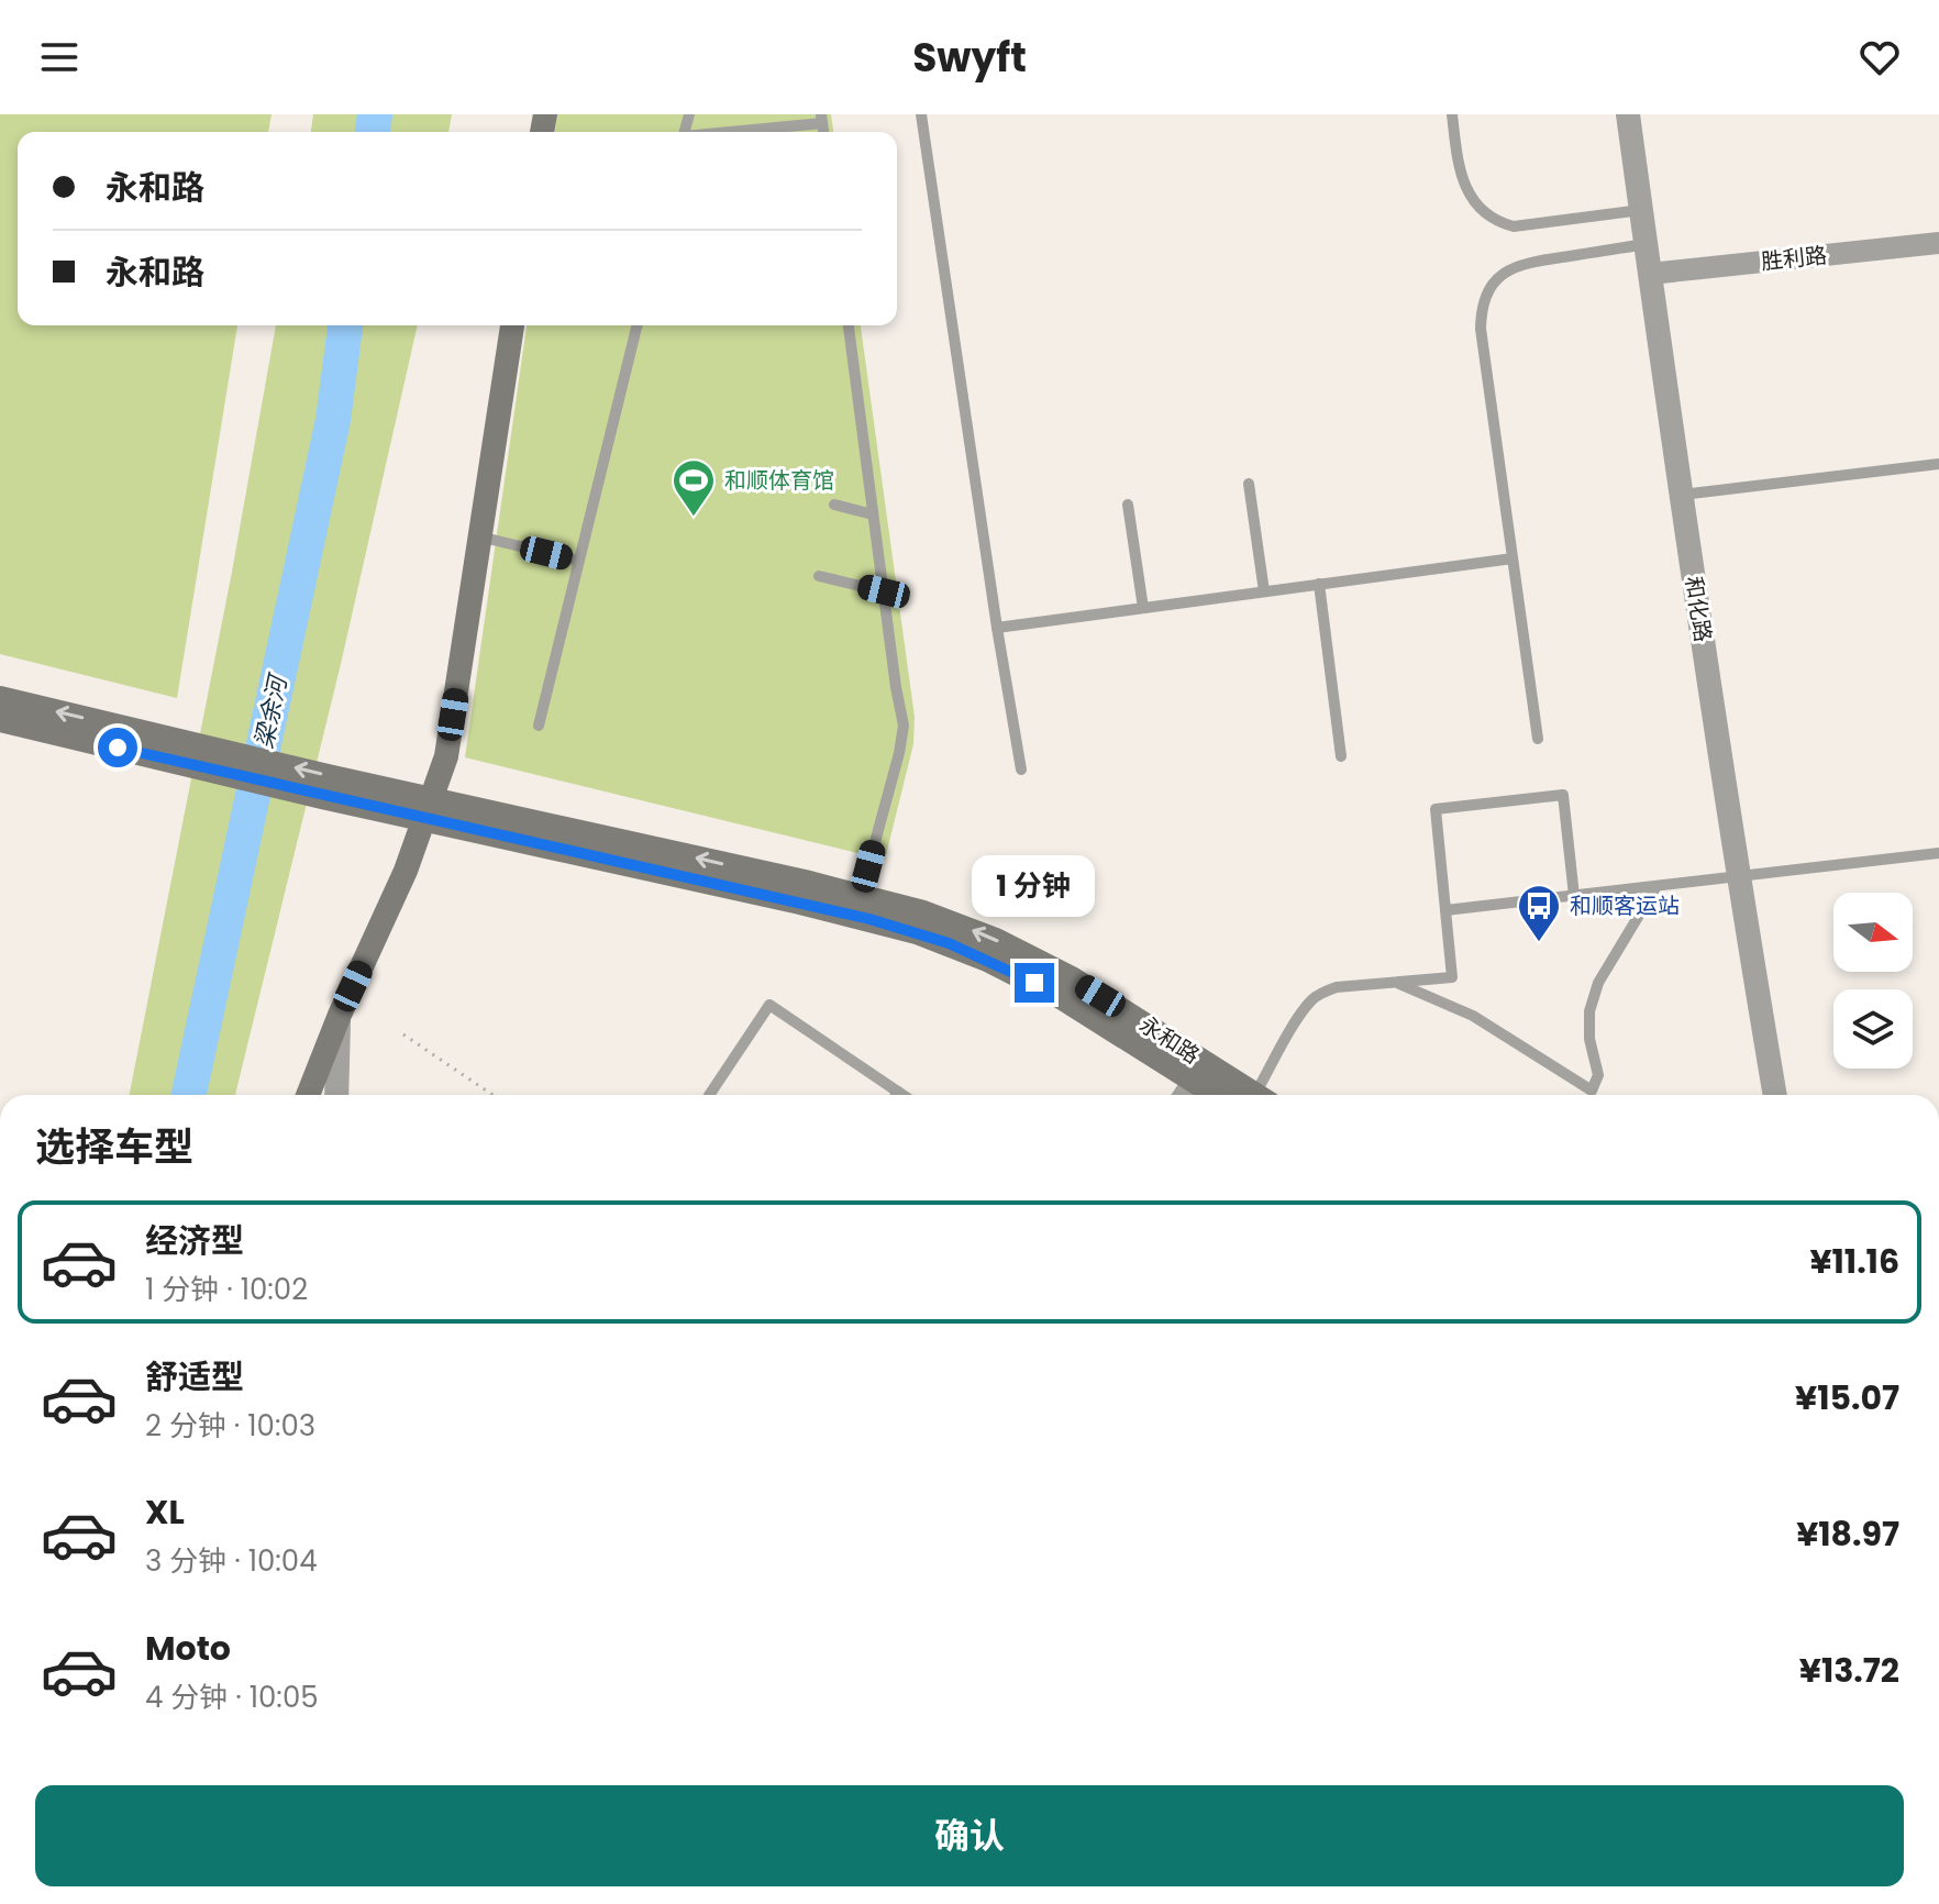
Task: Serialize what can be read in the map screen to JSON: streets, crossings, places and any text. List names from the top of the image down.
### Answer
{
  "streets": {
    "main road": ["永和路"],
    "street": ["胜利路", "和化路"]
  },
  "crossings": [
    ["胜利路", "和化路"]
  ],
  "water": ["梁余河"],
  "places": {
    "sports": ["和顺体育馆"],
    "bus stop": ["和顺客运站"]
  },
  "north": "right",
  "page": {
    "header": "Swyft",
    "banner": ["永和路", "永和路"],
    "bubble": "1 分钟",
    "heading": "选择车型",
    "list": [
      {
        "name": "经济型",
        "note": "1 分钟 · 10:02",
        "value": "¥11.16"
      },
      {
        "name": "舒适型",
        "note": "2 分钟 · 10:03",
        "value": "¥15.07"
      },
      {
        "name": "XL",
        "note": "3 分钟 · 10:04",
        "value": "¥18.97"
      },
      {
        "name": "Moto",
        "note": "4 分钟 · 10:05",
        "value": "¥13.72"
      }
    ],
    "buttons": "确认"
  }
}
